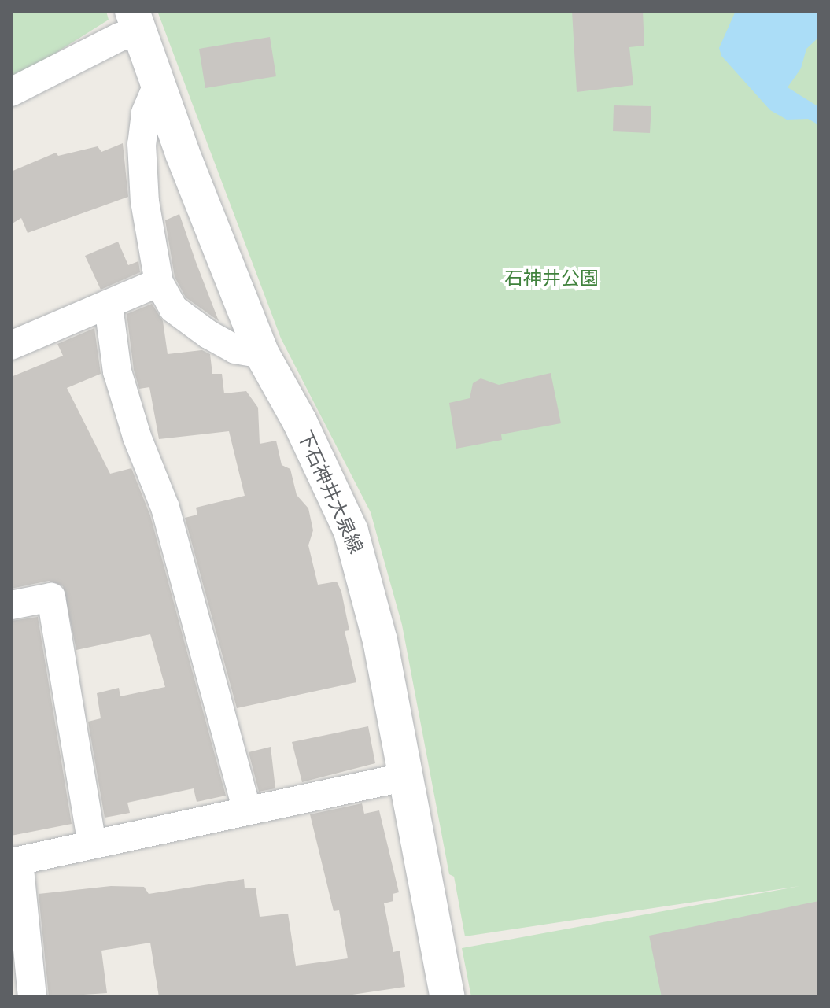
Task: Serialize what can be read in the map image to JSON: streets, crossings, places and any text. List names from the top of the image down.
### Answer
{
  "streets": {
    "main road": ["下石神井大泉線"]
  },
  "parks": ["石神井公園"]
}
